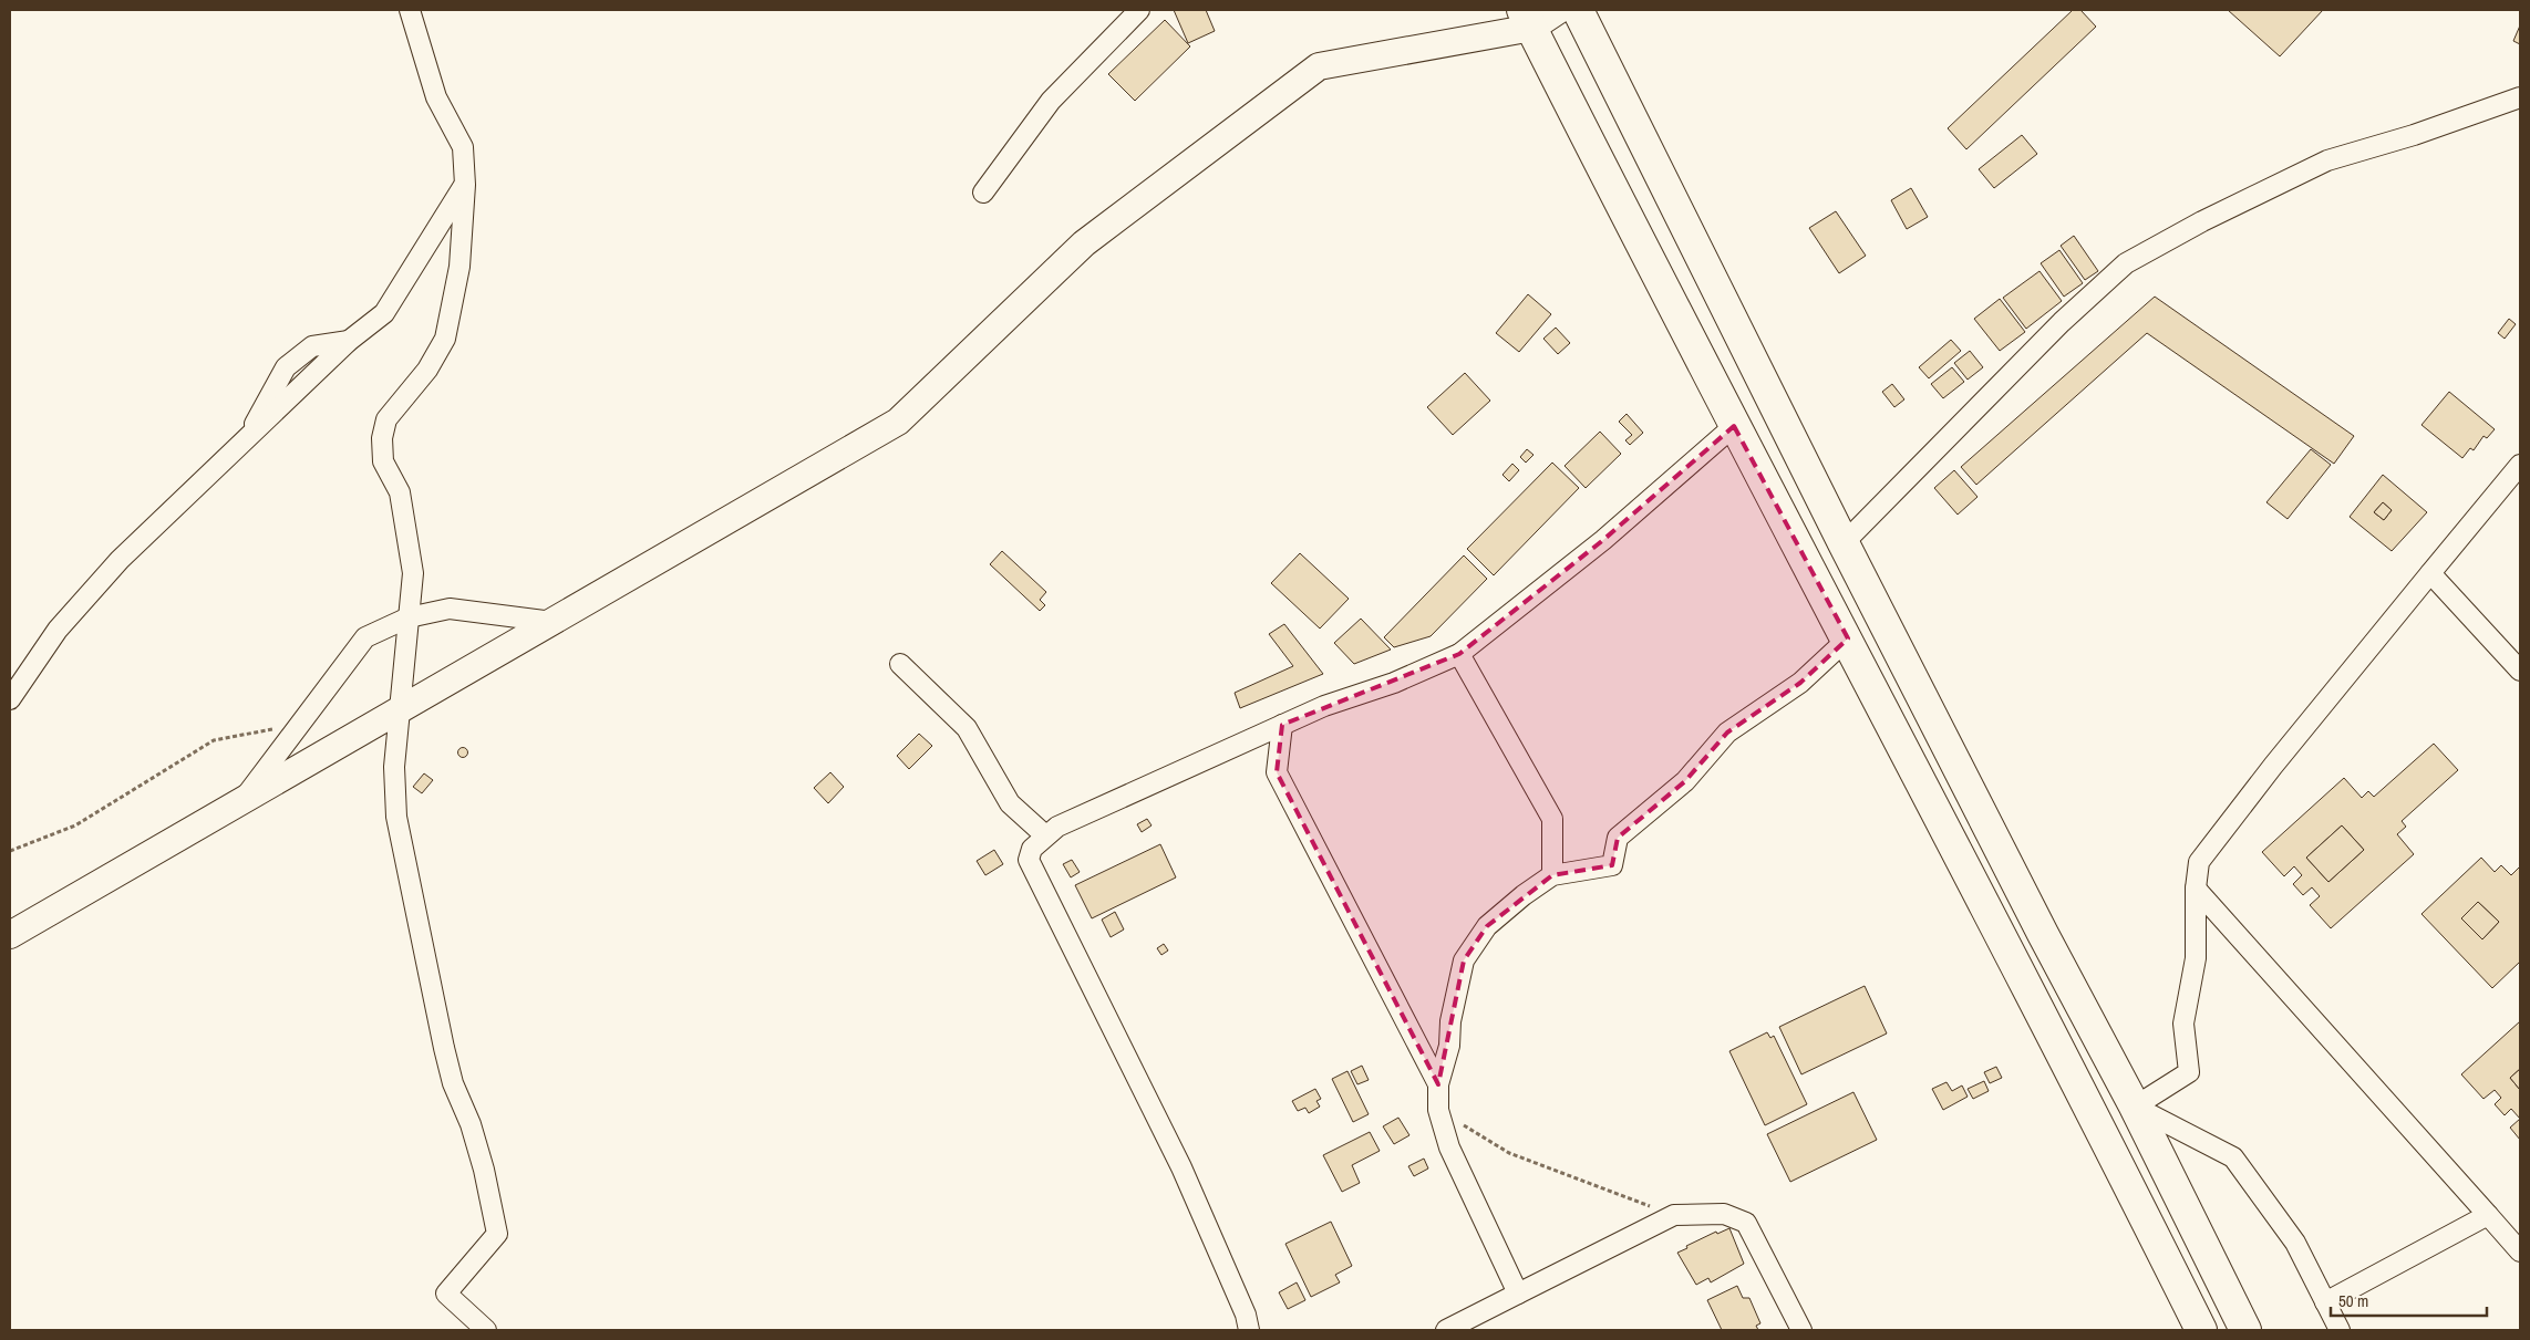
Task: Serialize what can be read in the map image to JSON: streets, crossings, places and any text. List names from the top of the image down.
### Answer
{
  "scale_bar": "50 m"
}
